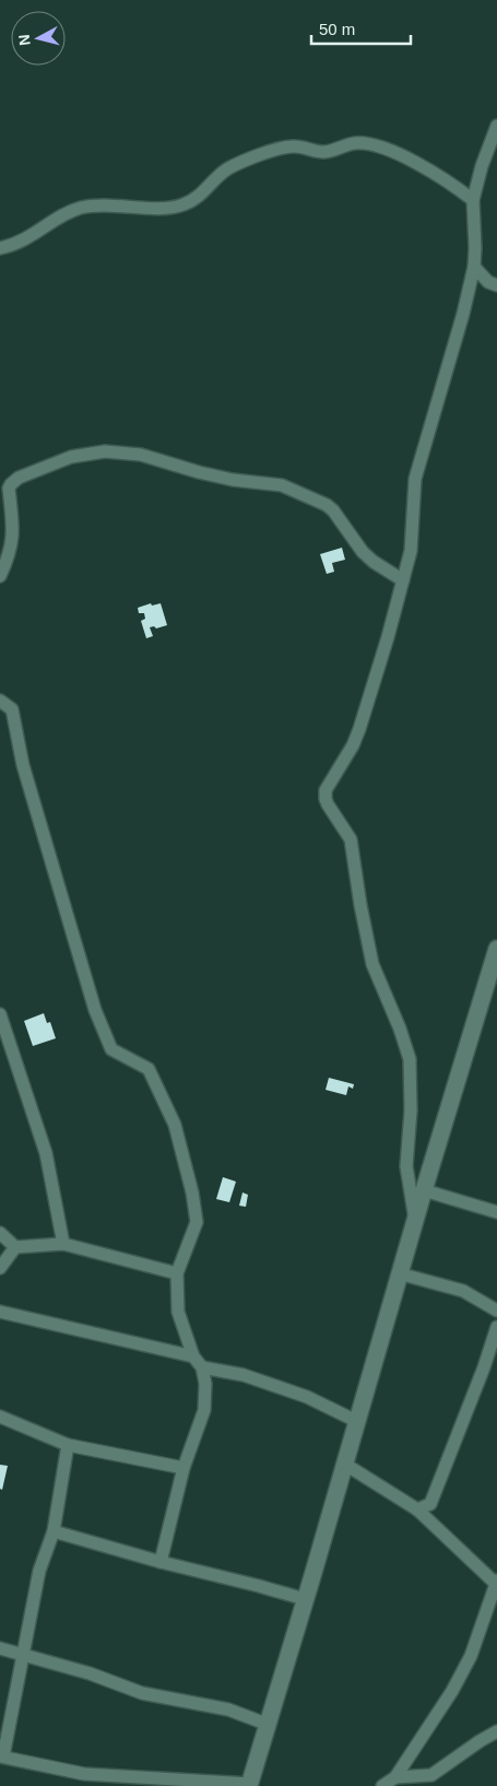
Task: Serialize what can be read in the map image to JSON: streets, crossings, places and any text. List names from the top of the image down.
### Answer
{
  "scale_bar": "50 m",
  "north": "left"
}
